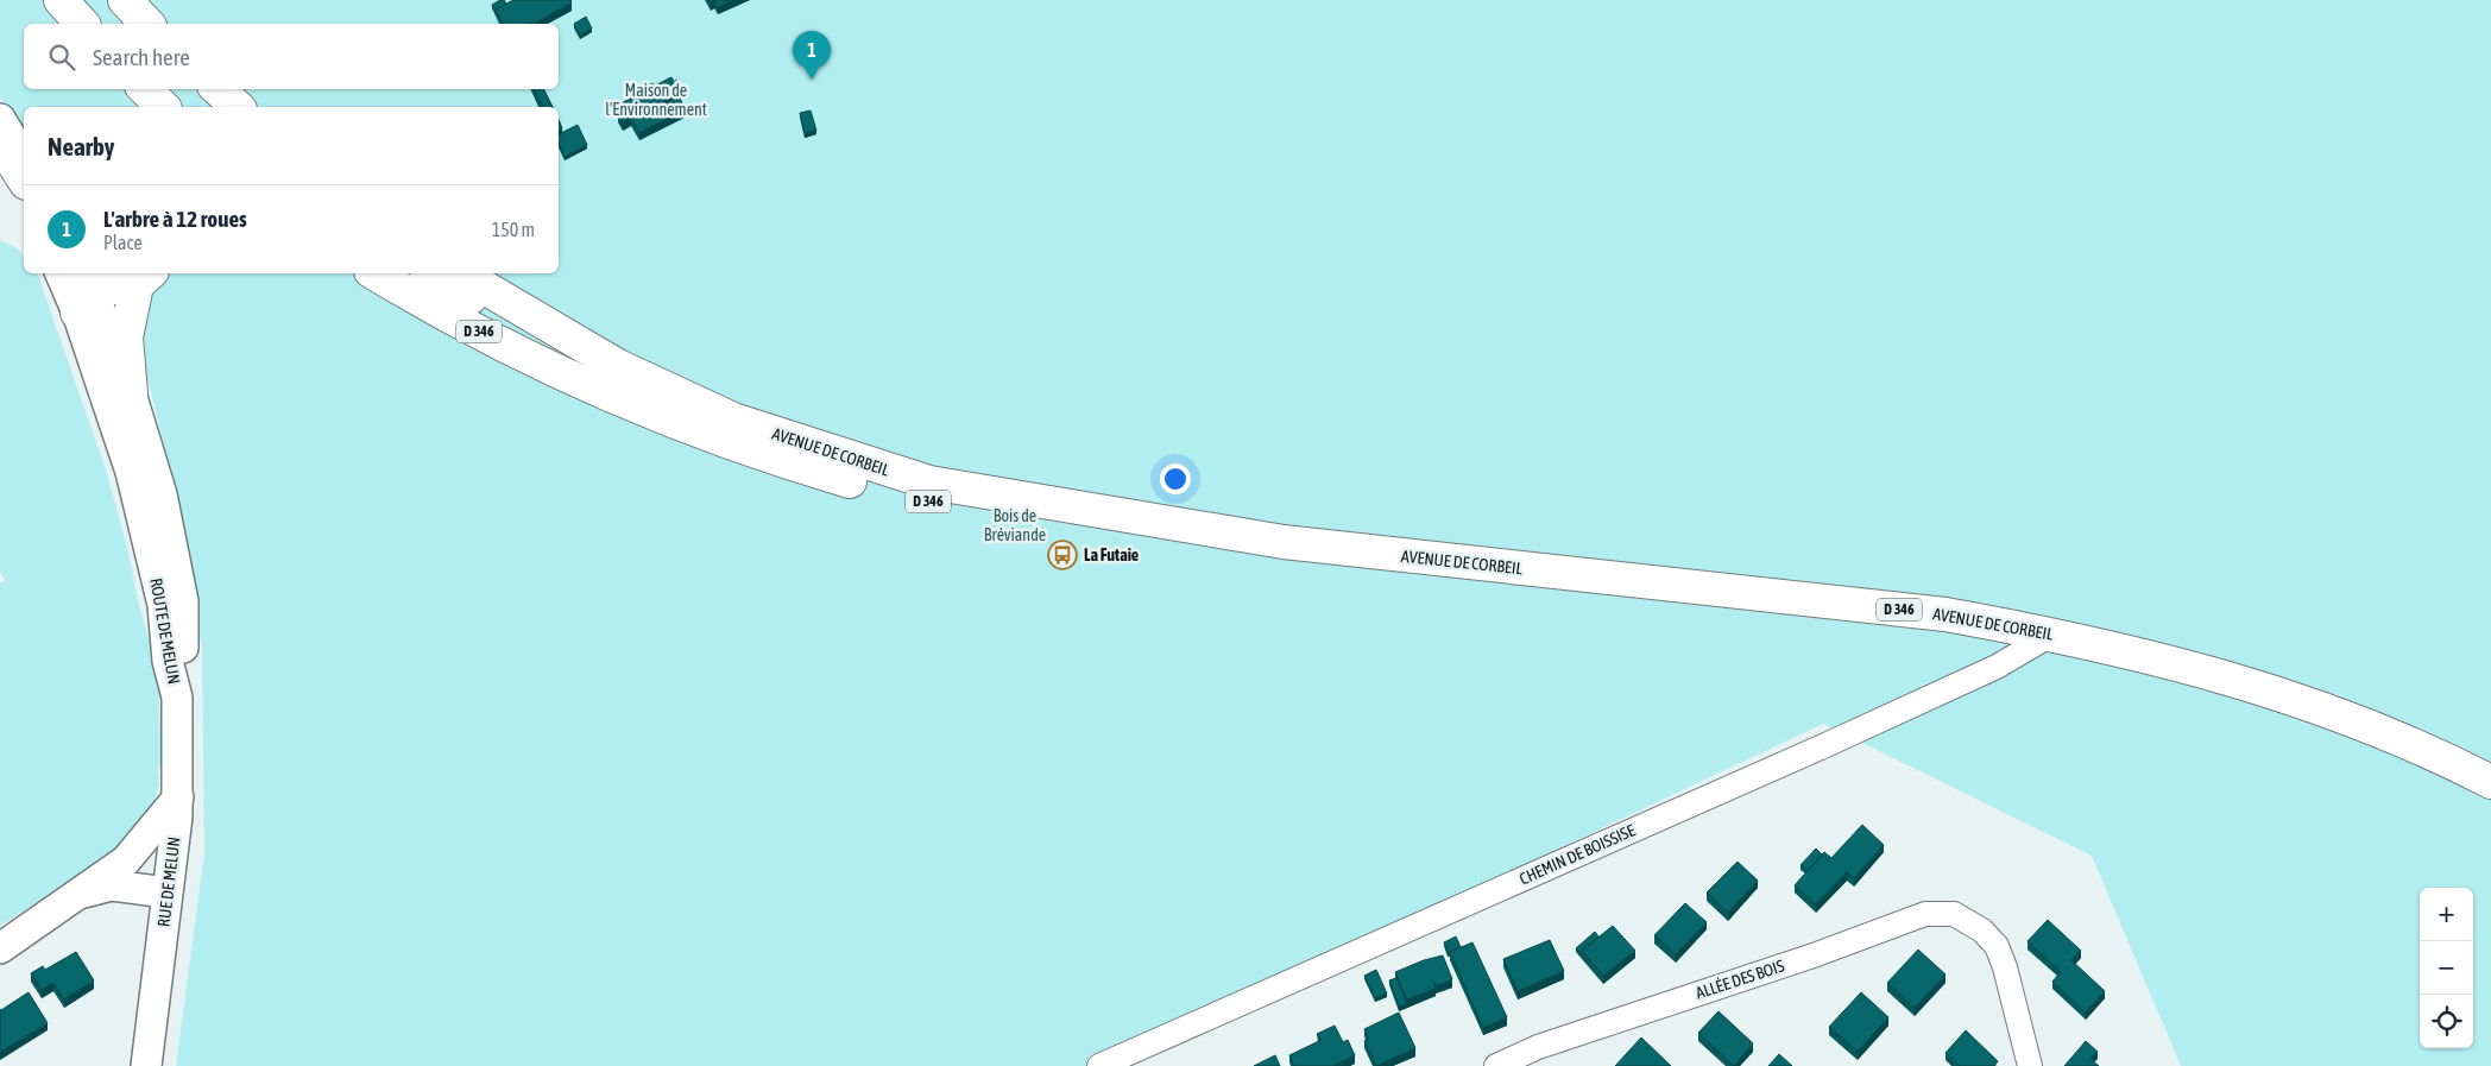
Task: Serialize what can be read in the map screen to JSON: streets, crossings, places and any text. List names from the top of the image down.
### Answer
{
  "streets": {
    "main road": ["D 346", "AVENUE DE CORBEIL"],
    "street": [
      "ROUTE DE MELUN",
      "CHEMIN DE BOISSISE",
      "RUE DE MELUN",
      "ALLÉE DES BOIS"
    ]
  },
  "crossings": [
    ["D 346", "AVENUE DE CORBEIL"],
    ["ROUTE DE MELUN", "RUE DE MELUN"]
  ],
  "parks": ["Maison de l'Environnement", "Bois de Bréviande"],
  "places": {
    "bus stop": ["La Futaie"]
  },
  "page": {
    "search": "Search here",
    "pins": "1",
    "heading": "Nearby",
    "list": [
      {
        "mark": "1",
        "name": "L'arbre à 12 roues",
        "note": "Place",
        "value": "150 m"
      }
    ],
    "map_buttons": ["+", "−"]
  }
}
